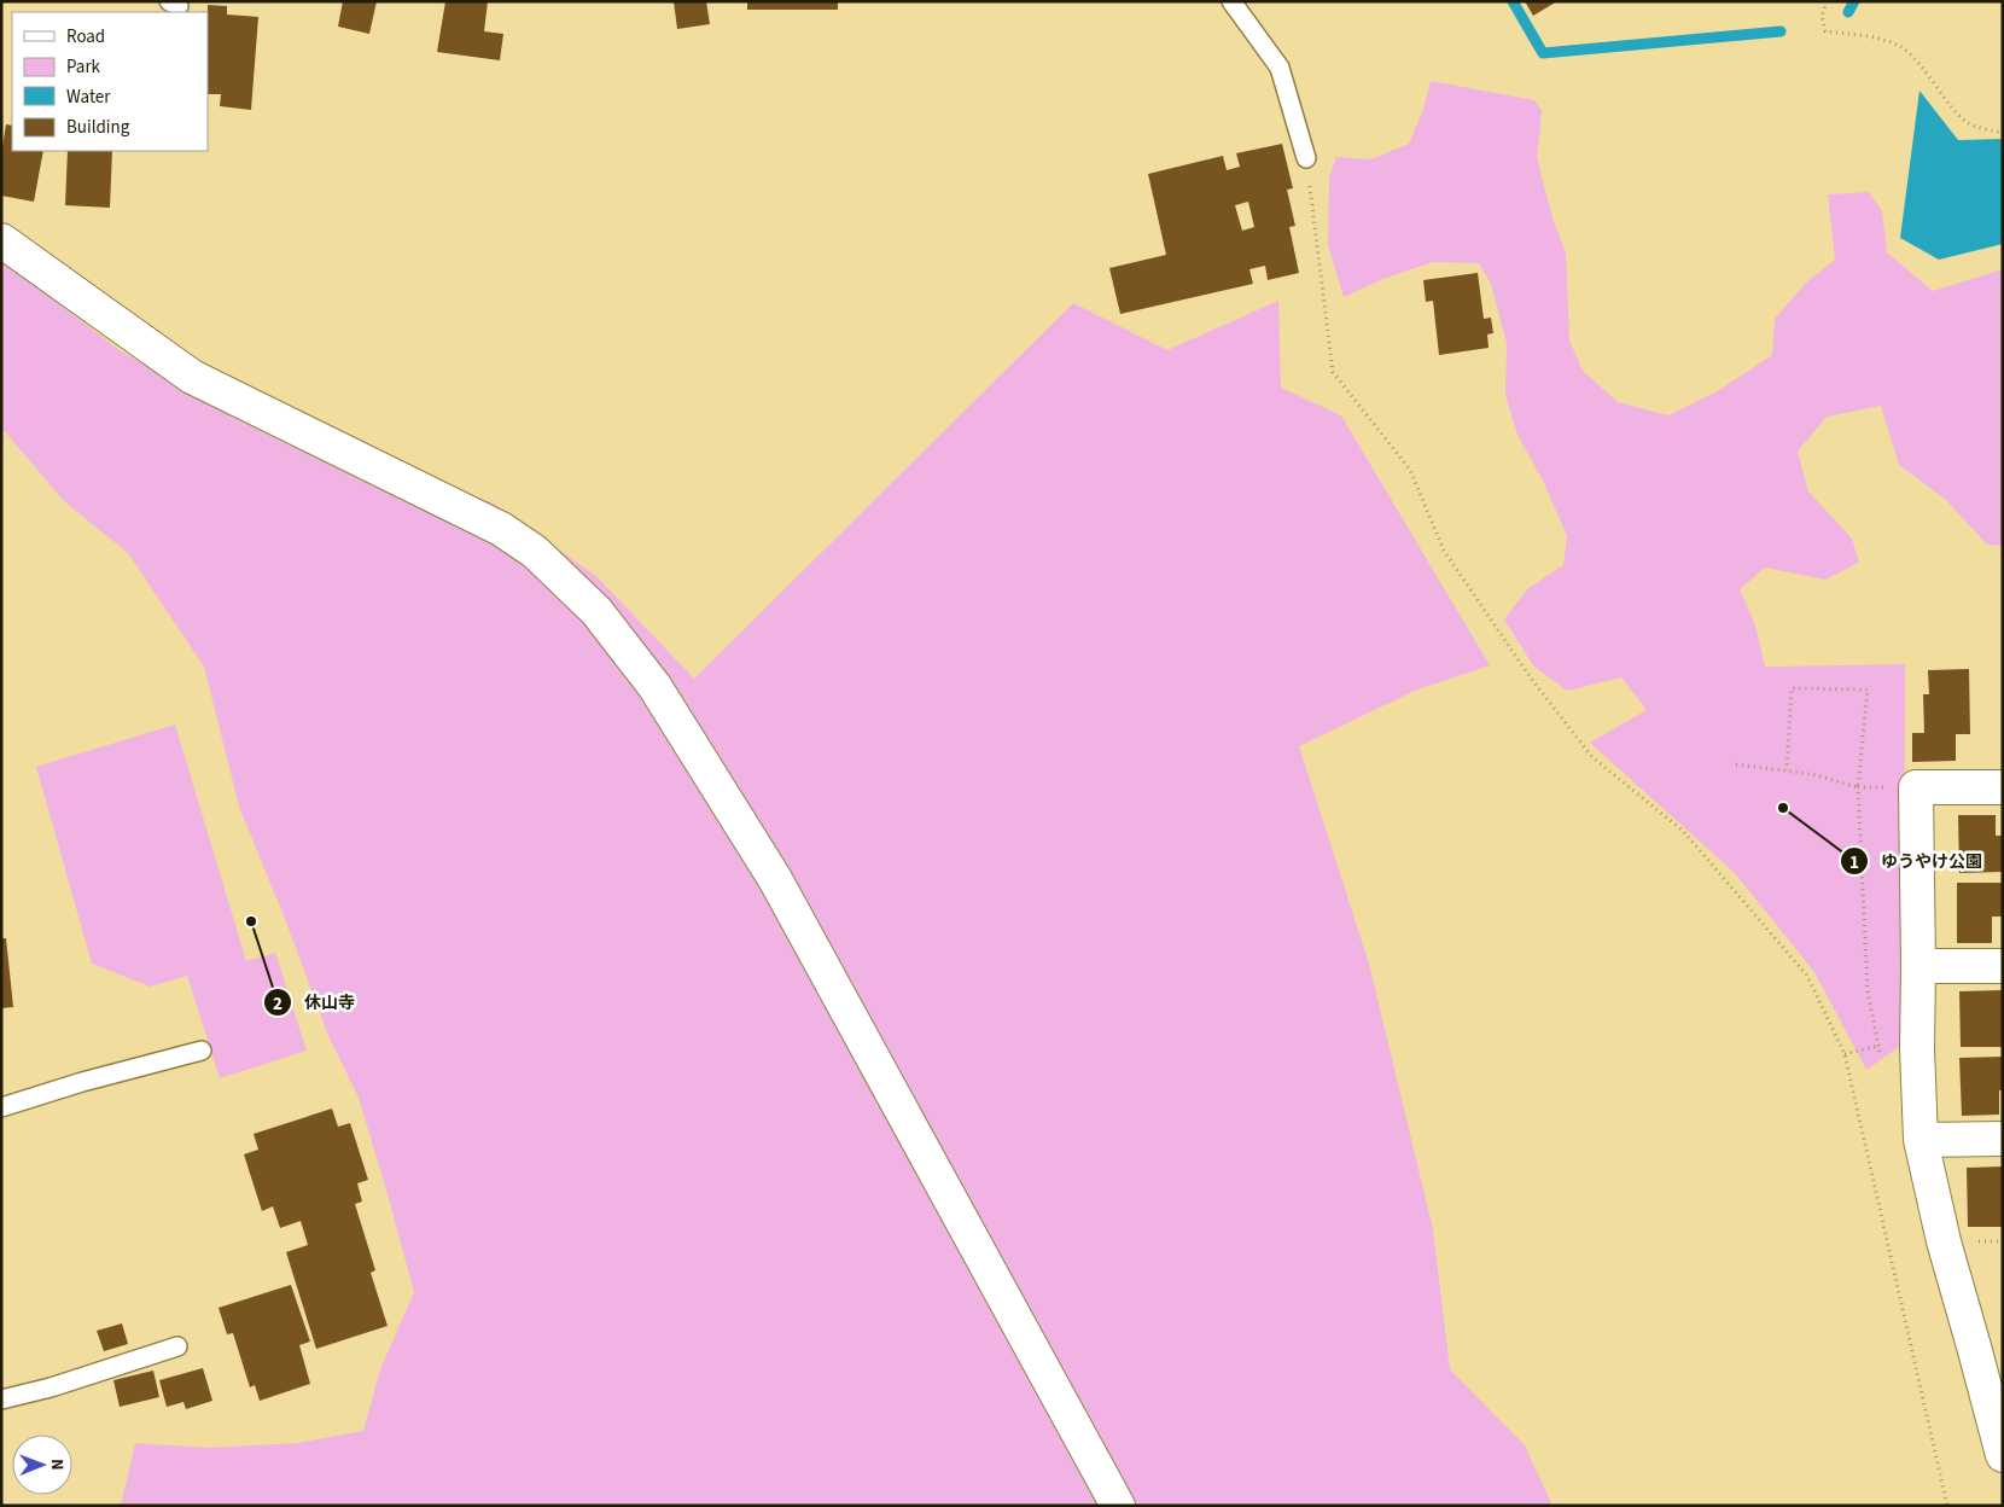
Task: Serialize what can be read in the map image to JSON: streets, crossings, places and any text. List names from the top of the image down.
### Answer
{
  "places": ["ゆうやけ公園", "休山寺"],
  "legend": [
    "Road",
    "Park",
    "Water",
    "Building"
  ],
  "north": "right"
}
